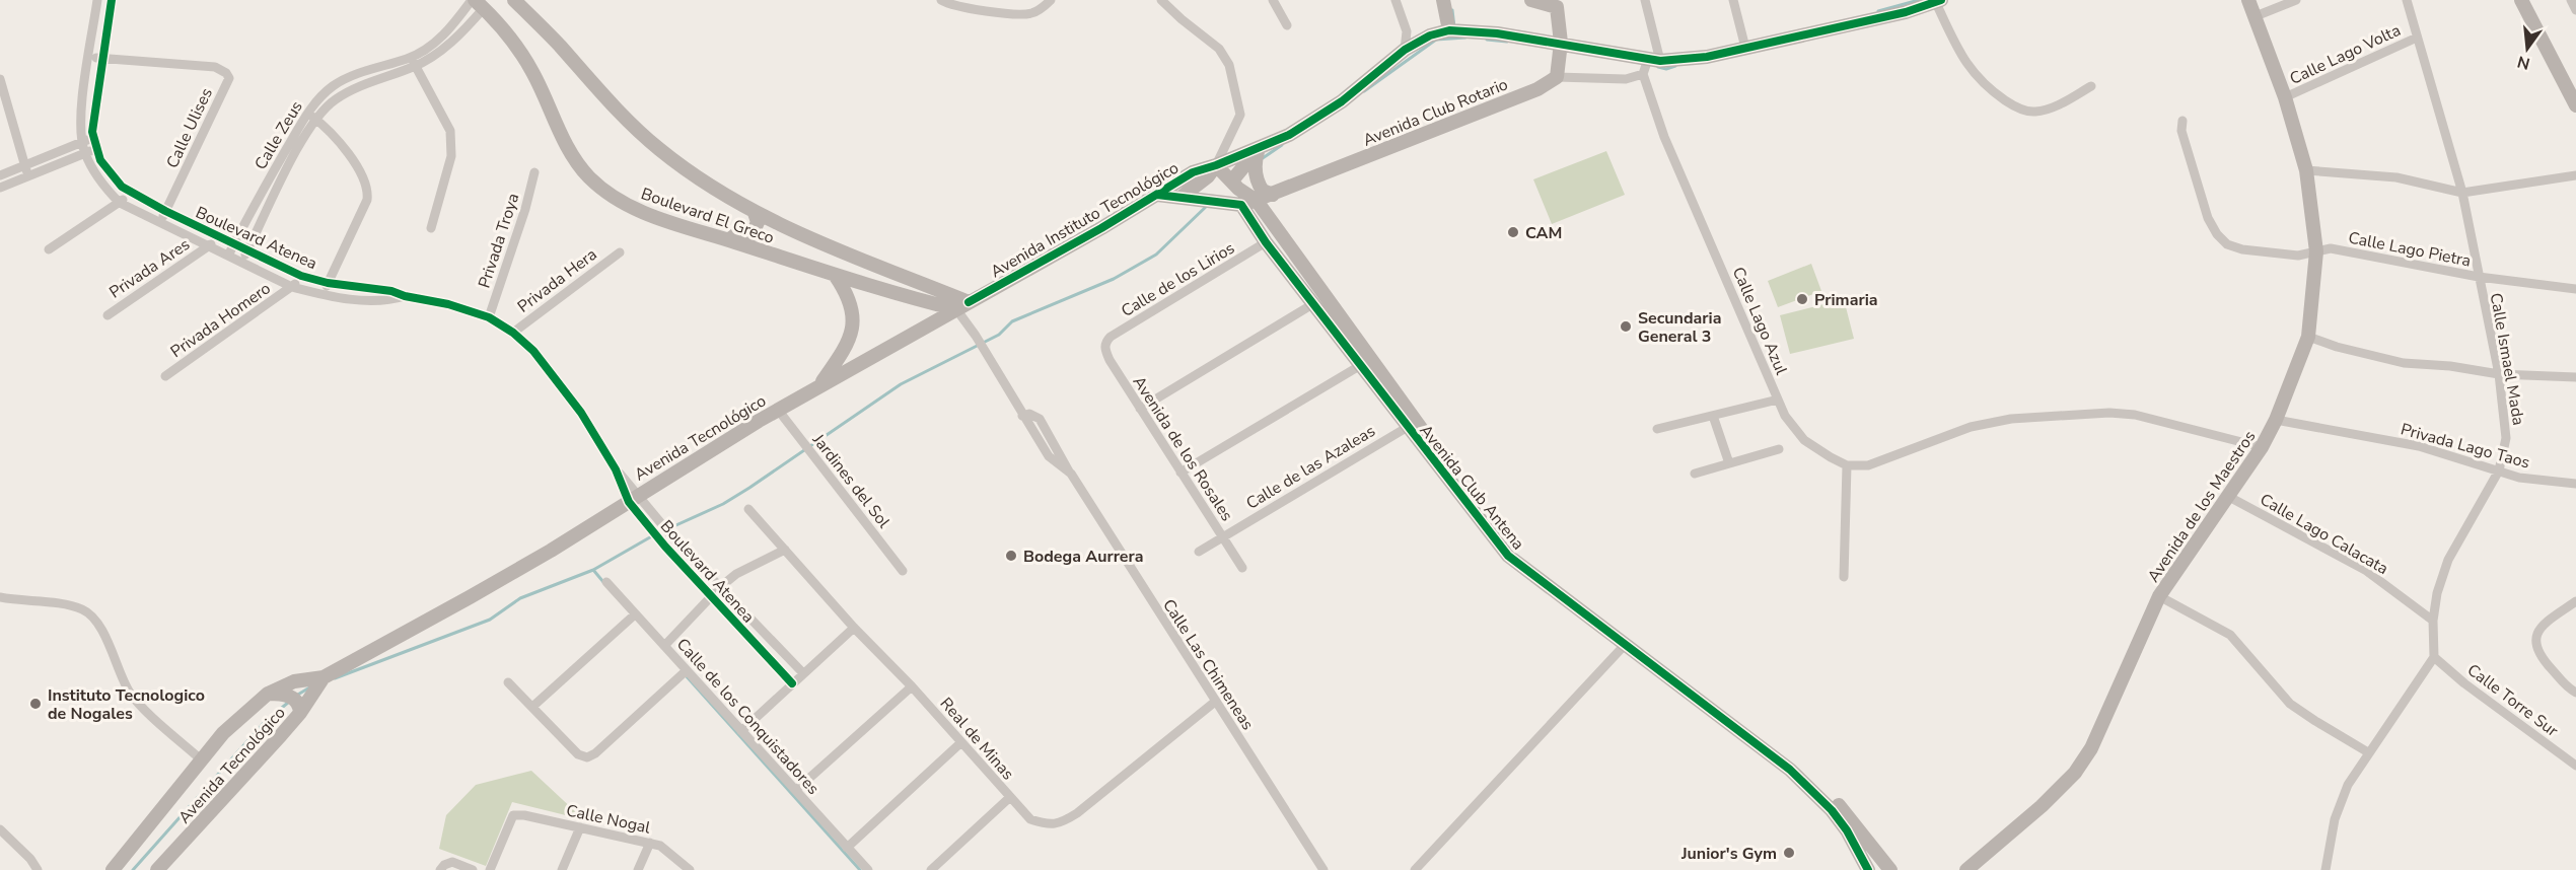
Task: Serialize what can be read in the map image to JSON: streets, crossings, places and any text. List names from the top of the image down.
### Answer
{
  "streets": {
    "street": [
      "Calle Lago Volta",
      "Avenida Club Rotario",
      "Calle Ulises",
      "Calle Zeus",
      "Boulevard El Greco",
      "Avenida Instituto Tecnológico",
      "Boulevard Atenea",
      "Privada Troya",
      "Calle Lago Pietra",
      "Privada Ares",
      "Calle de los Lirios",
      "Privada Hera",
      "Privada Homero",
      "Calle Lago Azul",
      "Calle Ismael Mada",
      "Avenida Tecnológico",
      "Privada Lago Taos",
      "Avenida de los Rosales",
      "Calle de las Azaleas",
      "Jardines del Sol",
      "Avenida Club Antena",
      "Avenida de los Maestros",
      "Calle Lago Calacata",
      "Calle Las Chimeneas",
      "Calle Torre Sur",
      "Calle de los Conquistadores",
      "Real de Minas",
      "Calle Nogal"
    ]
  },
  "crossings": [
    ["Calle Lago Volta", "Calle Ismael Mada"],
    ["Calle Lago Volta", "Avenida de los Maestros"],
    ["Avenida Club Rotario", "Calle Lago Azul"],
    ["Avenida Club Rotario", "Avenida Club Antena"],
    ["Calle Ulises", "Boulevard Atenea"],
    ["Calle Zeus", "Boulevard El Greco"],
    ["Calle Zeus", "Boulevard Atenea"],
    ["Boulevard El Greco", "Avenida Instituto Tecnológico"],
    ["Boulevard El Greco", "Avenida Tecnológico"],
    ["Boulevard El Greco", "Calle Las Chimeneas"],
    ["Avenida Instituto Tecnológico", "Avenida Tecnológico"],
    ["Avenida Instituto Tecnológico", "Avenida Club Antena"],
    ["Avenida Instituto Tecnológico", "Calle Las Chimeneas"],
    ["Boulevard Atenea", "Privada Troya"],
    ["Boulevard Atenea", "Privada Ares"],
    ["Boulevard Atenea", "Privada Hera"],
    ["Boulevard Atenea", "Privada Homero"],
    ["Boulevard Atenea", "Avenida Tecnológico"],
    ["Calle Lago Pietra", "Calle Ismael Mada"],
    ["Calle Lago Pietra", "Avenida de los Maestros"],
    ["Calle de los Lirios", "Avenida de los Rosales"],
    ["Calle de los Lirios", "Avenida Club Antena"],
    ["Calle Ismael Mada", "Privada Lago Taos"],
    ["Calle Ismael Mada", "Calle Lago Calacata"],
    ["Calle Ismael Mada", "Calle Torre Sur"],
    ["Avenida Tecnológico", "Jardines del Sol"],
    ["Avenida Tecnológico", "Calle Las Chimeneas"],
    ["Privada Lago Taos", "Avenida de los Maestros"],
    ["Avenida de los Rosales", "Calle de las Azaleas"],
    ["Calle de las Azaleas", "Avenida Club Antena"],
    ["Avenida de los Maestros", "Calle Lago Calacata"],
    ["Calle Las Chimeneas", "Real de Minas"]
  ],
  "places": [
    "CAM",
    "Primaria",
    "Secundaria General 3",
    "Bodega Aurrera",
    "Instituto Tecnologico de Nogales",
    "Junior's Gym"
  ],
  "north": "bottom"
}
